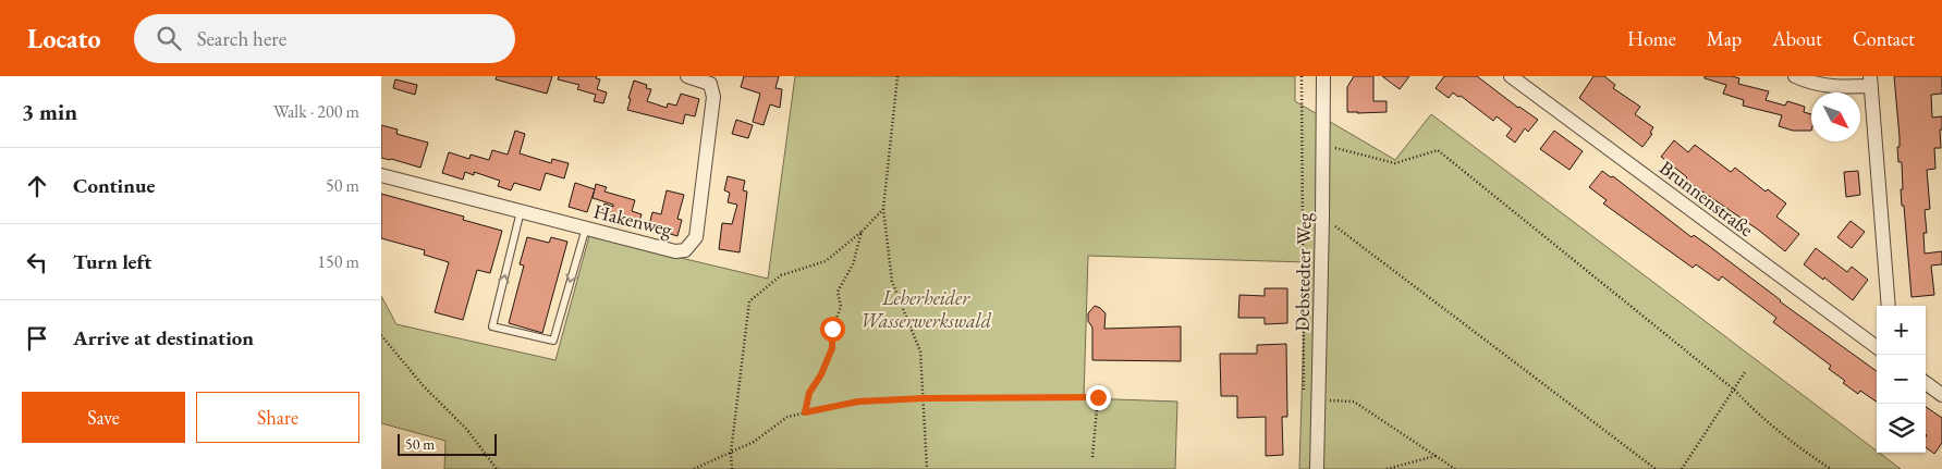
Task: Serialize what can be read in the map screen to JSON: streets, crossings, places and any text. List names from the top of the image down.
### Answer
{
  "streets": {
    "street": ["Brunnenstraße", "Hakenweg", "Debstedter Weg"]
  },
  "parks": ["Leherheider Wasserwerkswald"],
  "scale_bar": "50 m",
  "north": "bottom right",
  "page": {
    "header": "Locato",
    "search": "Search here",
    "nav": [
      "Home",
      "Map",
      "About",
      "Contact"
    ],
    "heading": ["3 min", "Walk · 200 m"],
    "list": [
      ["Continue", "50 m"],
      ["Turn left", "150 m"],
      "Arrive at destination"
    ],
    "map_buttons": ["+", "−"],
    "buttons": ["Save", "Share"],
    "scale": "50 m"
  }
}
